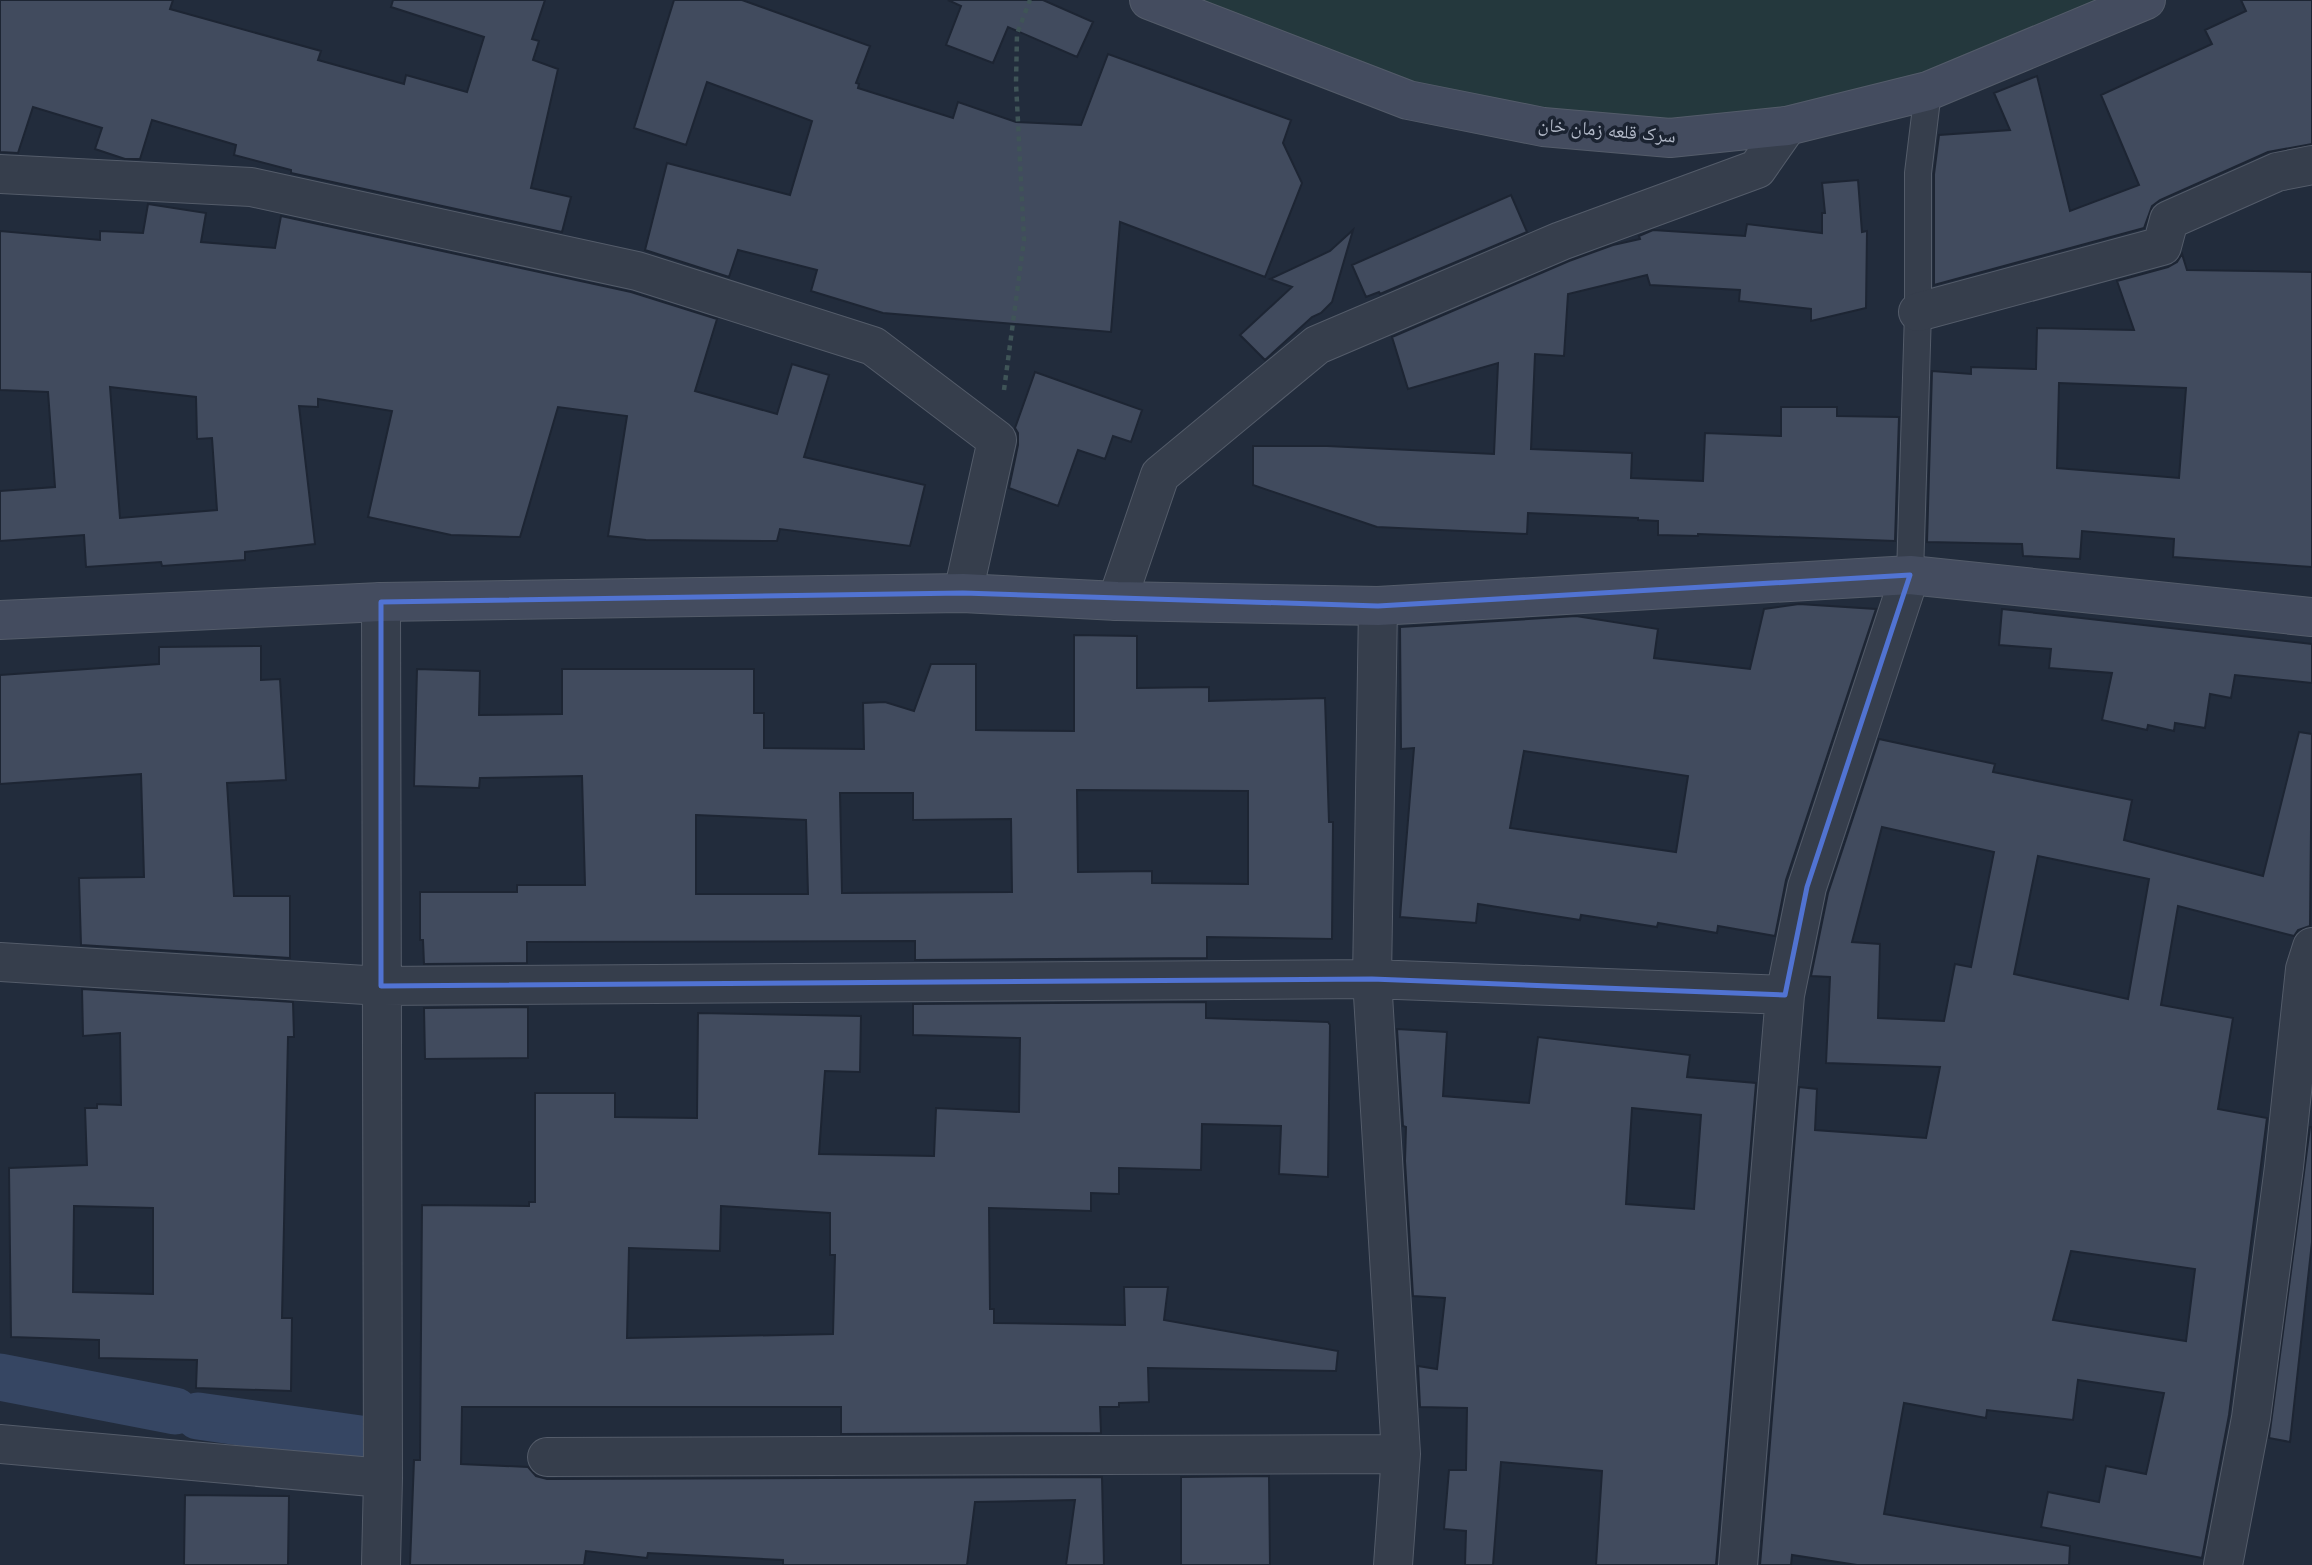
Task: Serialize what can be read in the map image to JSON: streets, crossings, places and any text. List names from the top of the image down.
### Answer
{
  "streets": {
    "street": ["سرک قلعه زمان خان"]
  }
}
